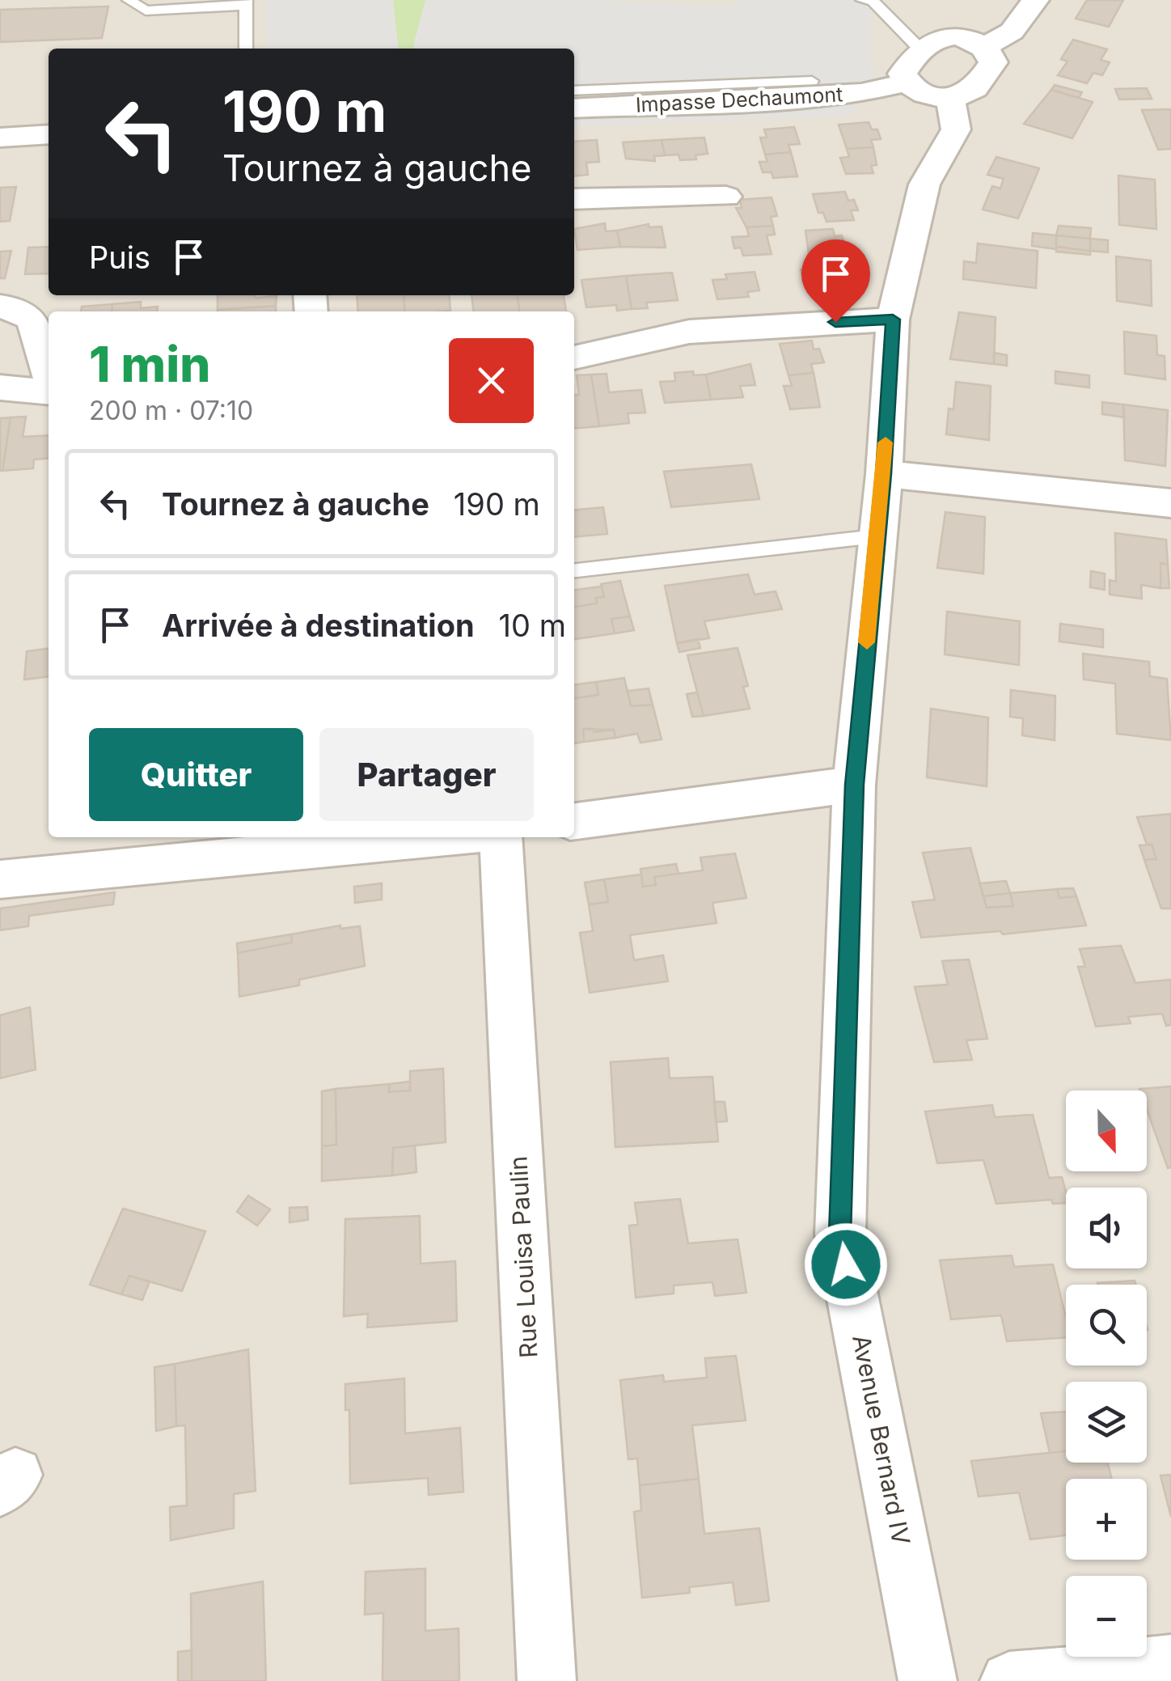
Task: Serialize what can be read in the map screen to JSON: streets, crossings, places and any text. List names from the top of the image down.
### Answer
{
  "streets": {
    "street": ["Impasse Dechaumont", "Rue Louisa Paulin", "Avenue Bernard IV"]
  },
  "crossings": [
    ["Impasse Dechaumont", "Avenue Bernard IV"]
  ],
  "north": "bottom",
  "page": {
    "turn": ["190 m", "Tournez à gauche"],
    "then": "Puis",
    "heading": ["1 min", "200 m · 07:10"],
    "list": [
      {
        "name": "Tournez à gauche",
        "value": "190 m"
      },
      {
        "name": "Arrivée à destination",
        "value": "10 m"
      }
    ],
    "buttons": ["Quitter", "Partager"],
    "map_buttons": ["+", "−"]
  }
}
